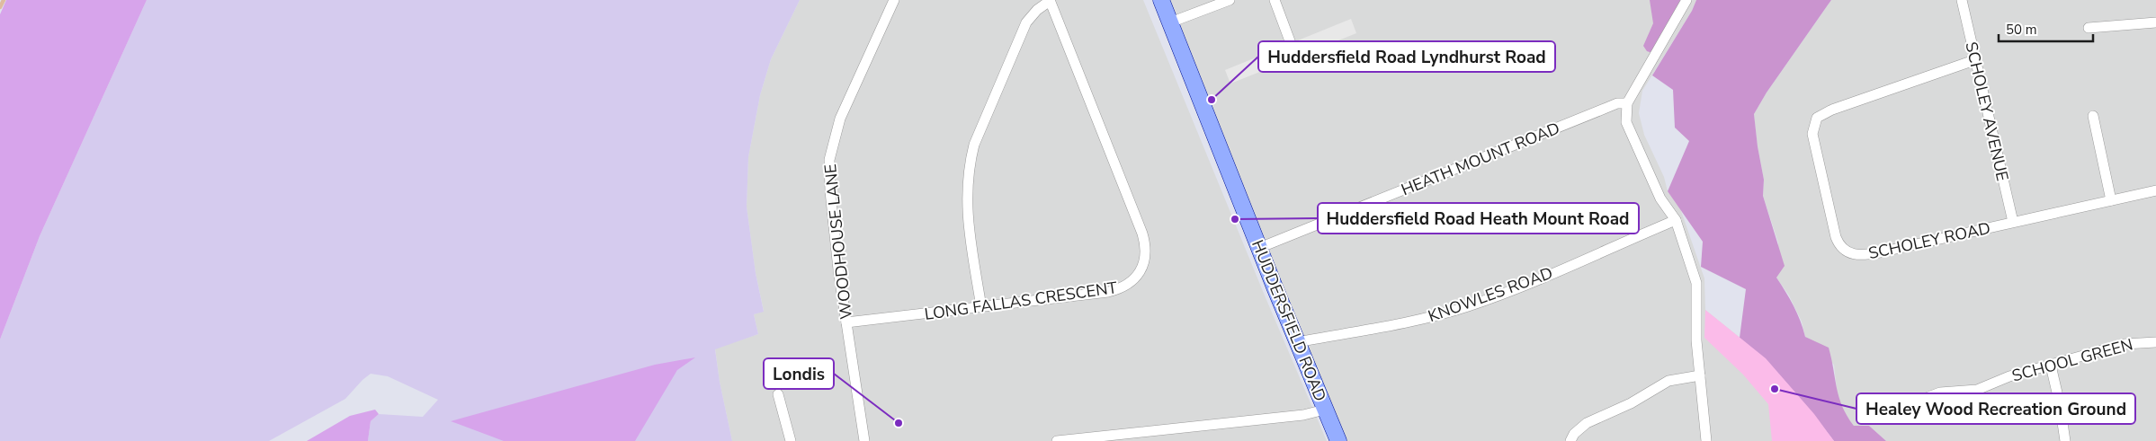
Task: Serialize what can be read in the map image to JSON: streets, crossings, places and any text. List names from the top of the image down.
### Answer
{
  "streets": {
    "main road": ["HUDDERSFIELD ROAD"],
    "street": [
      "SCHOLEY AVENUE",
      "HEATH MOUNT ROAD",
      "SCHOLEY ROAD",
      "WOODHOUSE LANE",
      "KNOWLES ROAD",
      "LONG FALLAS CRESCENT",
      "SCHOOL GREEN"
    ]
  },
  "crossings": [
    ["SCHOLEY AVENUE", "SCHOLEY ROAD"],
    ["HEATH MOUNT ROAD", "HUDDERSFIELD ROAD"],
    ["WOODHOUSE LANE", "LONG FALLAS CRESCENT"],
    ["KNOWLES ROAD", "HUDDERSFIELD ROAD"]
  ],
  "places": [
    "Huddersfield Road Lyndhurst Road",
    "Huddersfield Road Heath Mount Road",
    "Healey Wood Recreation Ground",
    "Londis"
  ],
  "scale_bar": "50 m"
}
